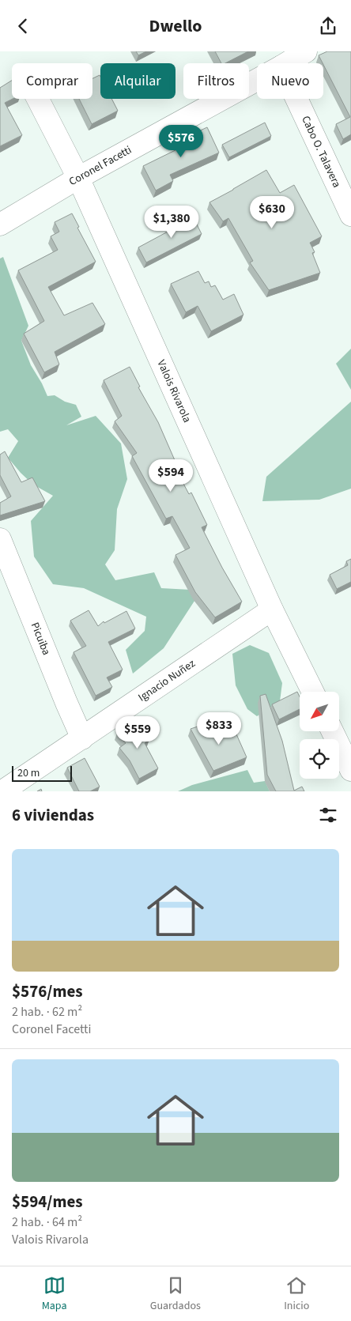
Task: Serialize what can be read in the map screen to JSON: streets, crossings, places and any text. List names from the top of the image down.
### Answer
{
  "streets": {
    "street": [
      "Cabo O. Talavera",
      "Coronel Facetti",
      "Valois Rivarola",
      "Picuiba",
      "Ignacio Nuñez"
    ]
  },
  "crossings": [
    ["Coronel Facetti", "Valois Rivarola"],
    ["Valois Rivarola", "Ignacio Nuñez"],
    ["Picuiba", "Ignacio Nuñez"]
  ],
  "scale_bar": "20 m",
  "north": "bottom left",
  "page": {
    "header": "Dwello",
    "chip": [
      "Comprar",
      "Alquilar",
      "Filtros",
      "Nuevo"
    ],
    "price": [
      "$576",
      "$630",
      "$1,380",
      "$594",
      "$833",
      "$559"
    ],
    "scale": "20 m",
    "heading": "6 viviendas",
    "list": [
      {
        "name": "$576/mes",
        "note": "2 hab. · 62 m² · Coronel Facetti"
      },
      {
        "name": "$594/mes",
        "note": "2 hab. · 64 m² · Valois Rivarola"
      }
    ],
    "tabs": ["Mapa", "Guardados", "Inicio"]
  }
}
